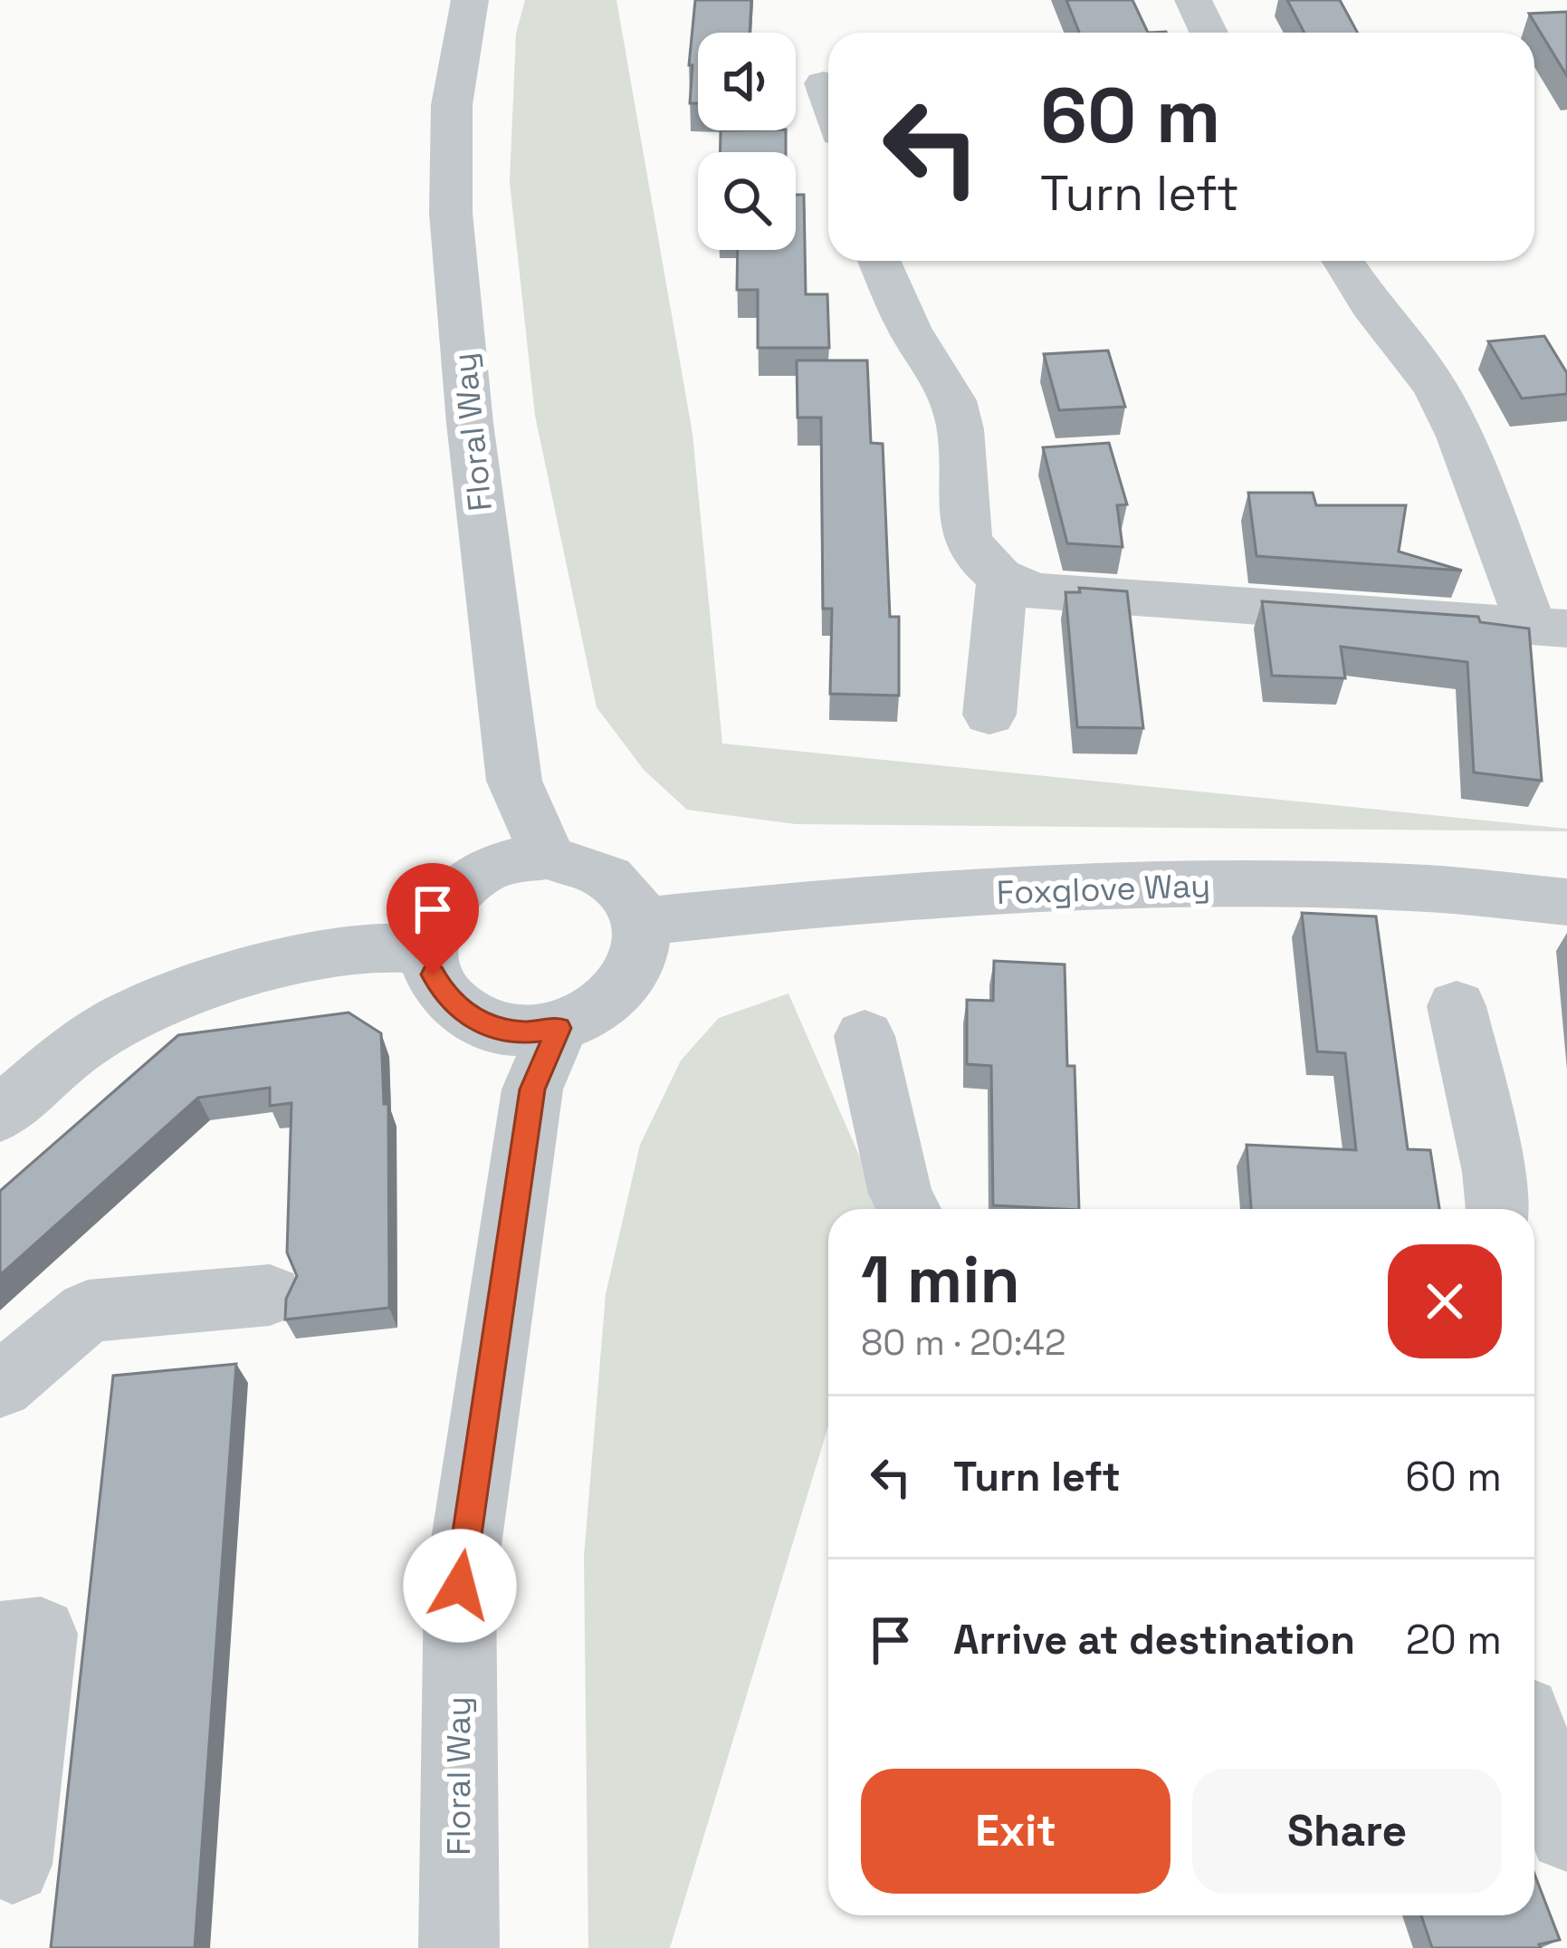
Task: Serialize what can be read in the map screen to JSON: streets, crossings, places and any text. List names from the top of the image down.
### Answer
{
  "streets": {
    "street": ["Floral Way", "Foxglove Way"]
  },
  "crossings": [
    ["Floral Way", "Foxglove Way"]
  ],
  "page": {
    "turn": ["60 m", "Turn left"],
    "heading": ["1 min", "80 m · 20:42"],
    "list": [
      {
        "name": "Turn left",
        "value": "60 m"
      },
      {
        "name": "Arrive at destination",
        "value": "20 m"
      }
    ],
    "buttons": ["Exit", "Share"]
  }
}
